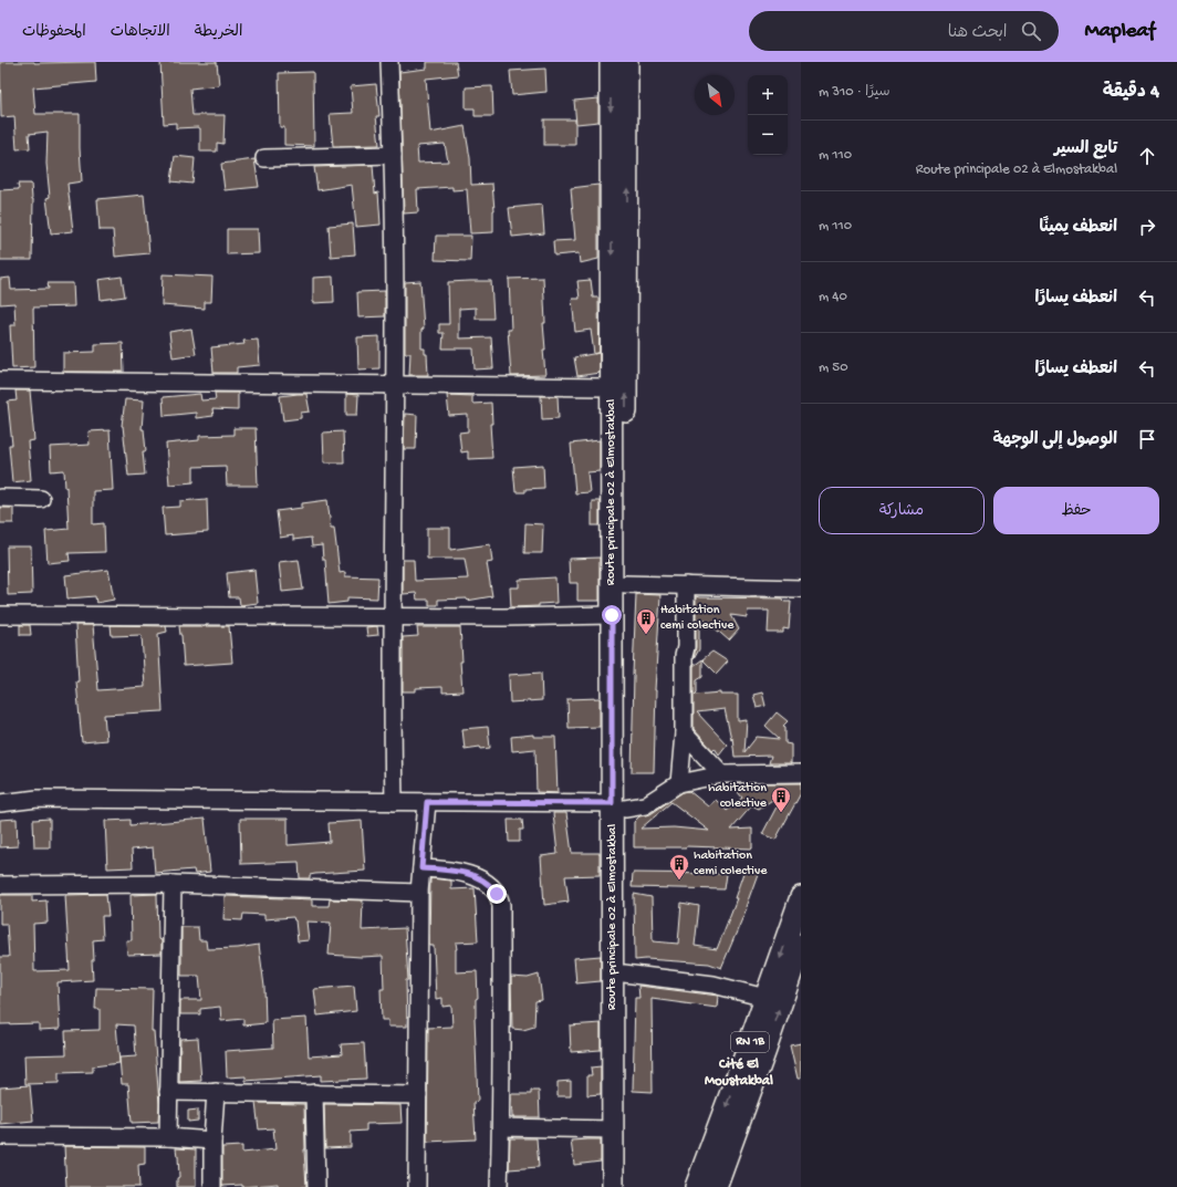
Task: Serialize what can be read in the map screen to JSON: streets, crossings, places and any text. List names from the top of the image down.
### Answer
{
  "streets": {
    "main road": ["Route principale 02 à Elmostakbal", "RN 1B"]
  },
  "districts": ["Cité El Moustakbal"],
  "places": {
    "building": ["Habitation cemi colective", "habitation colective", "habitation cemi colective"]
  },
  "north": "bottom right",
  "page": {
    "header": "Mapleaf",
    "search": "ابحث هنا",
    "nav": ["الخريطة", "الاتجاهات", "المحفوظات"],
    "heading": ["4 دقيقة", "سيرًا · 310 m"],
    "map_buttons": ["+", "−"],
    "list": [
      ["تابع السير", "Route principale 02 à Elmostakbal", "110 m"],
      ["انعطف يمينًا", "110 m"],
      ["انعطف يسارًا", "40 m"],
      ["انعطف يسارًا", "50 m"],
      "الوصول إلى الوجهة"
    ],
    "buttons": ["حفظ", "مشاركة"]
  }
}
